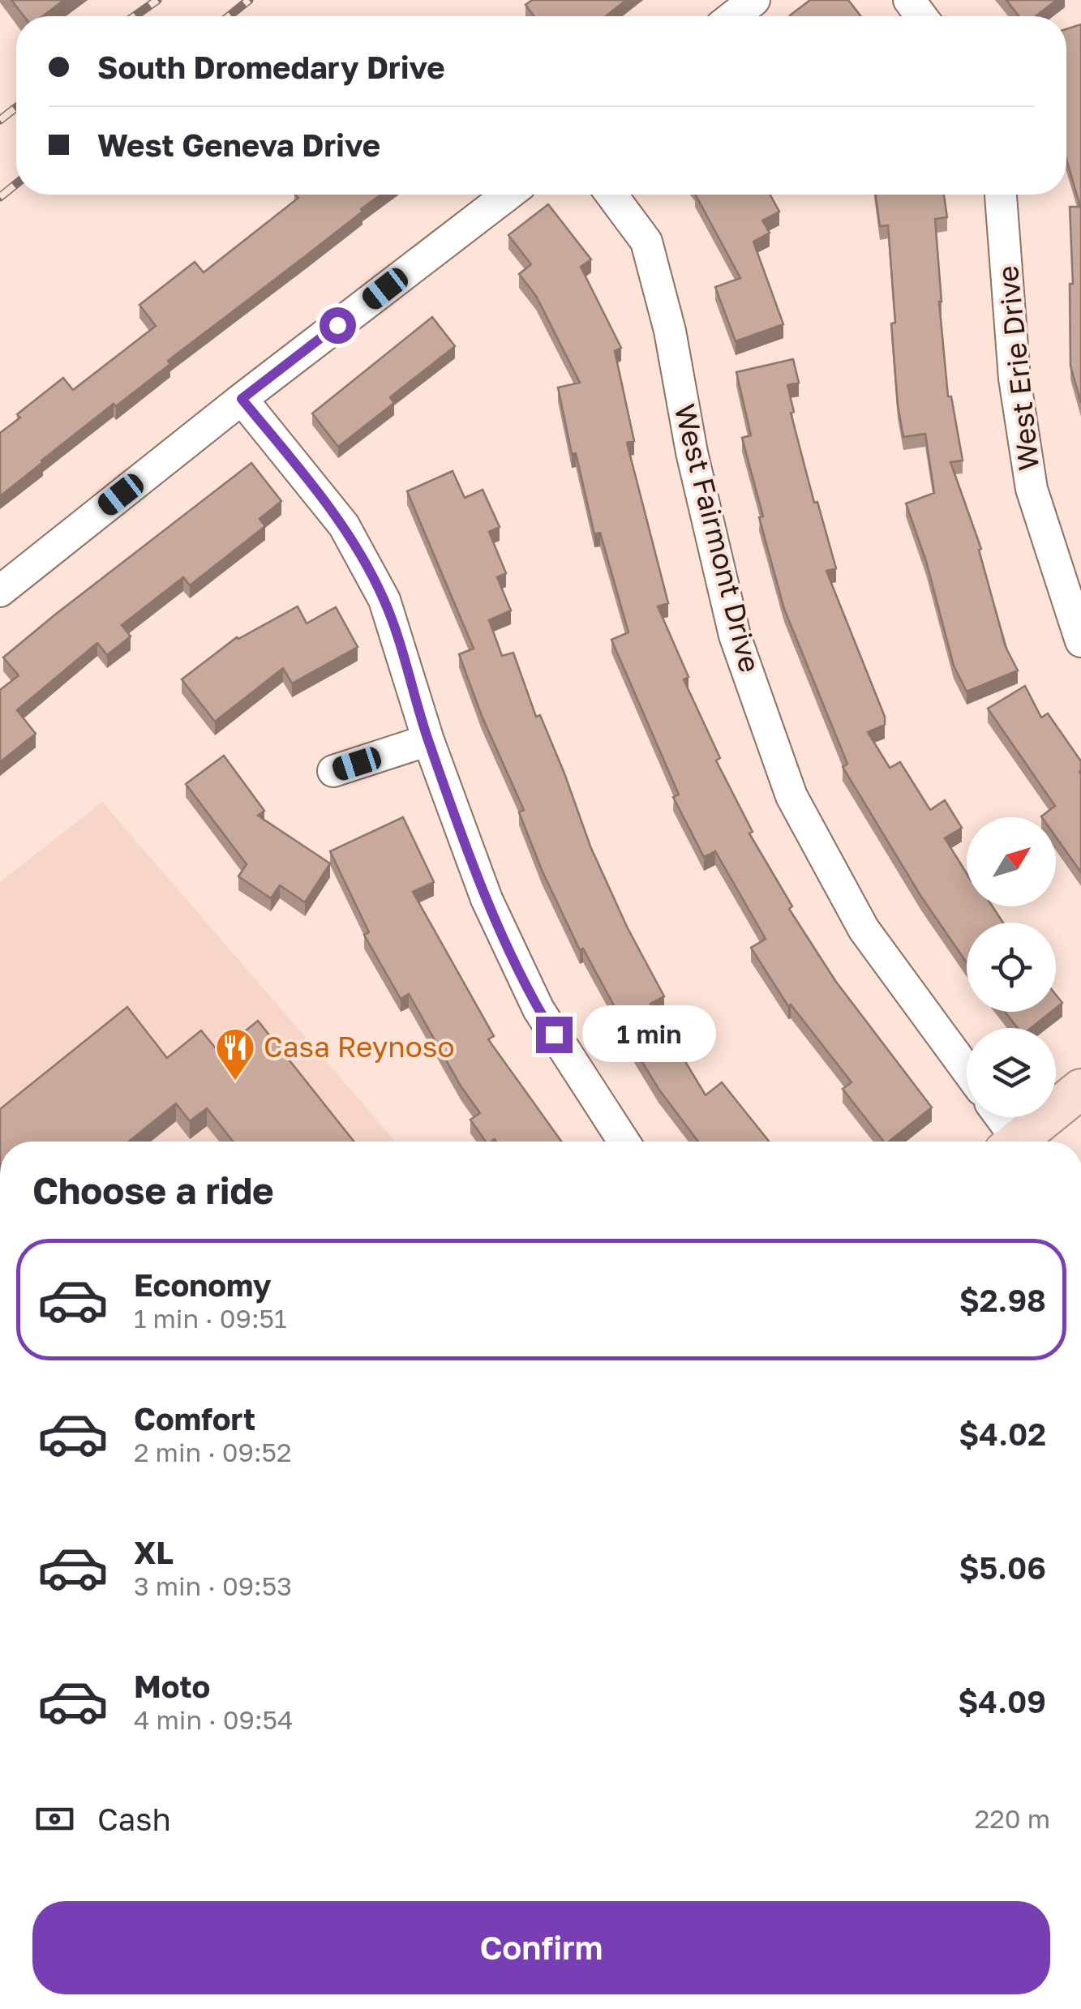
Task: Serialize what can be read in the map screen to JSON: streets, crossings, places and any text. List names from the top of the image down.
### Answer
{
  "streets": {
    "street": ["West Erie Drive", "West Fairmont Drive"]
  },
  "places": {
    "restaurant": ["Casa Reynoso"]
  },
  "north": "top right",
  "page": {
    "banner": ["South Dromedary Drive", "West Geneva Drive"],
    "bubble": "1 min",
    "heading": "Choose a ride",
    "list": [
      {
        "name": "Economy",
        "note": "1 min · 09:51",
        "value": "$2.98"
      },
      {
        "name": "Comfort",
        "note": "2 min · 09:52",
        "value": "$4.02"
      },
      {
        "name": "XL",
        "note": "3 min · 09:53",
        "value": "$5.06"
      },
      {
        "name": "Moto",
        "note": "4 min · 09:54",
        "value": "$4.09"
      }
    ],
    "pay": ["Cash", "220 m"],
    "buttons": "Confirm"
  }
}
